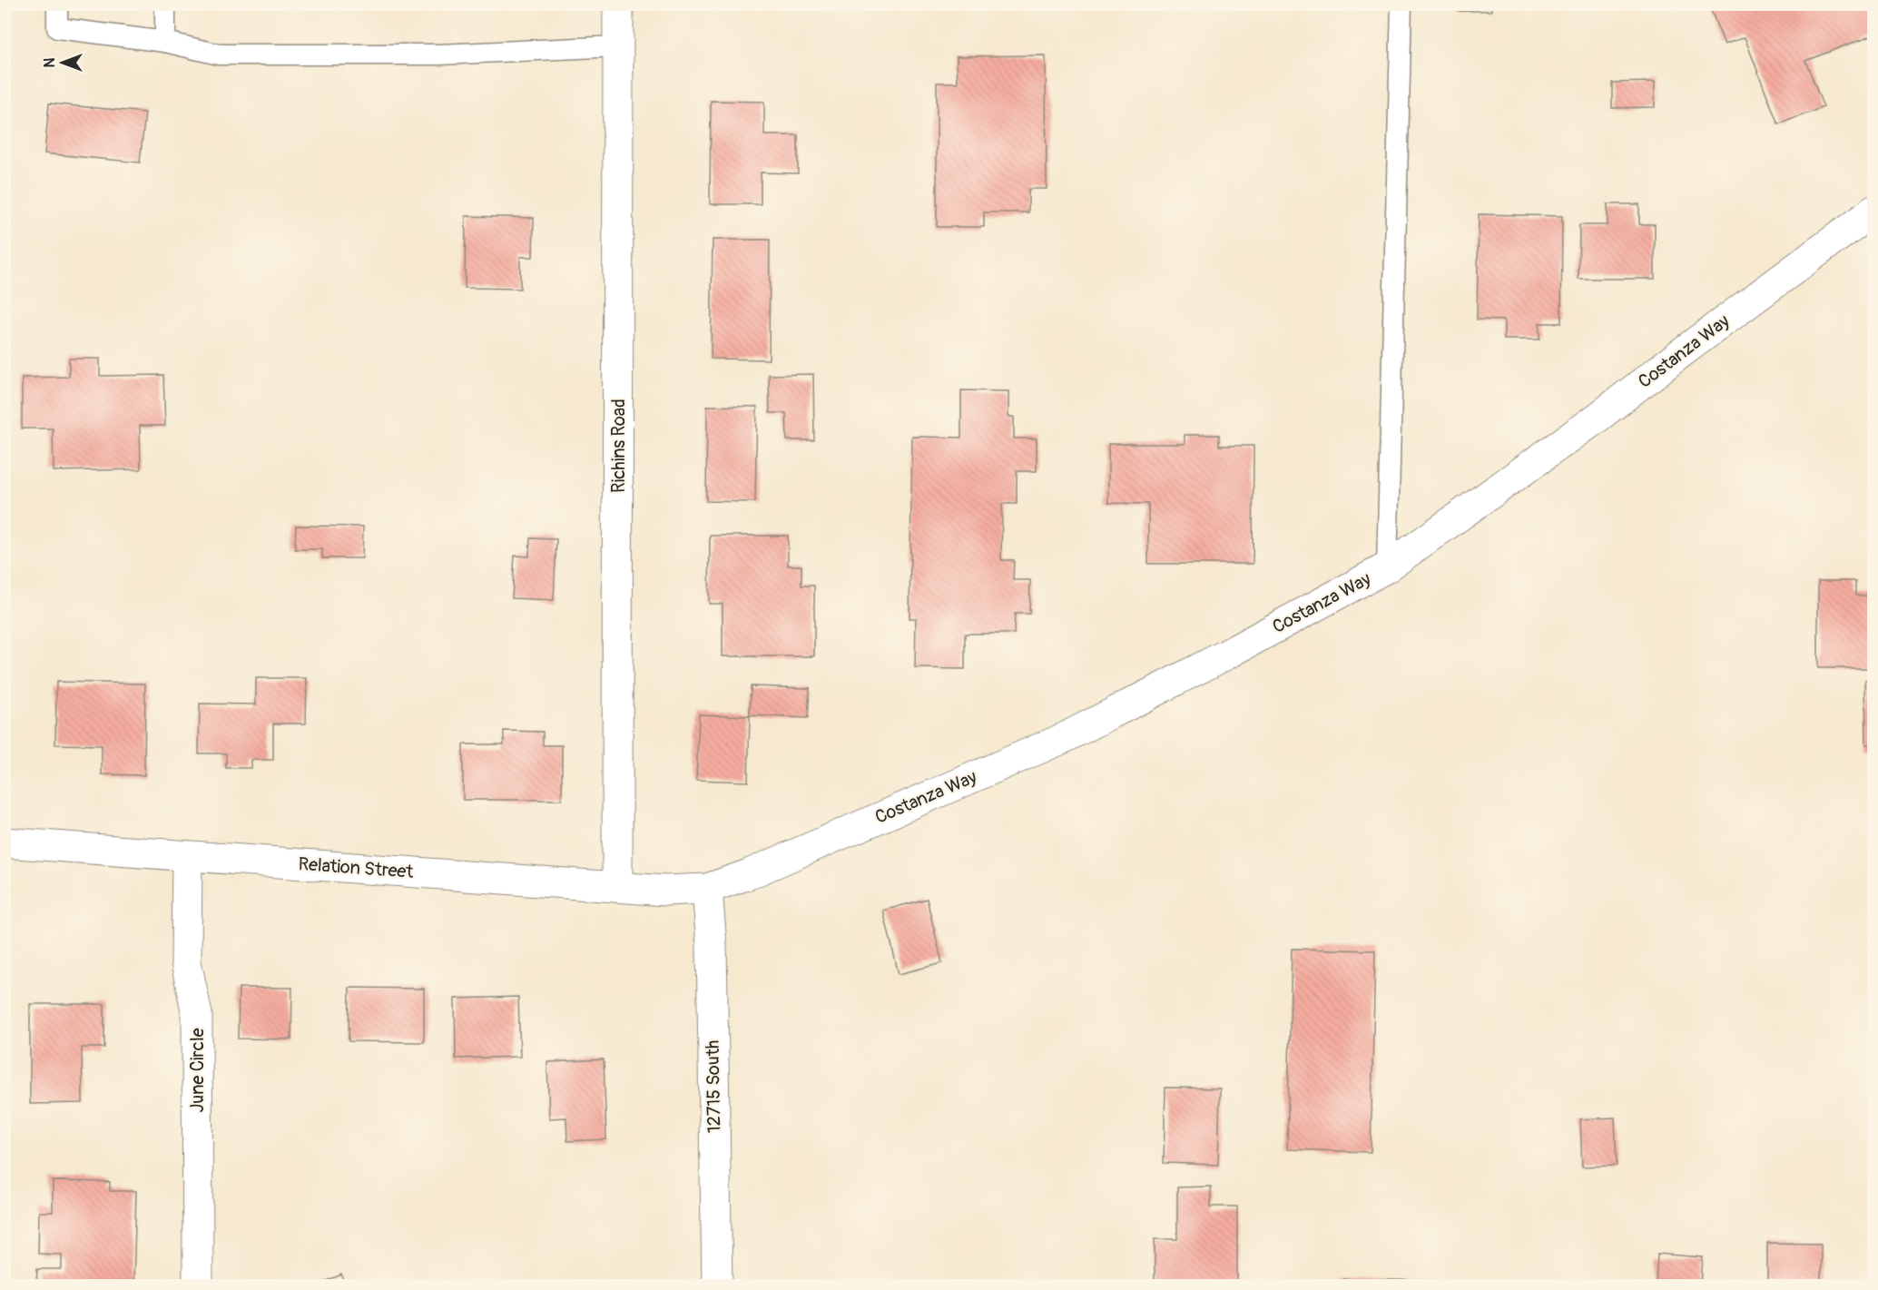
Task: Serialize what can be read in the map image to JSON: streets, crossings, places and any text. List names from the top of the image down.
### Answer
{
  "streets": {
    "street": [
      "Costanza Way",
      "Richins Road",
      "Relation Street",
      "June Circle",
      "12715 South"
    ]
  },
  "crossings": [
    ["Costanza Way", "Relation Street"],
    ["Costanza Way", "12715 South"],
    ["Richins Road", "Relation Street"],
    ["Relation Street", "June Circle"],
    ["Relation Street", "12715 South"]
  ],
  "north": "left"
}
